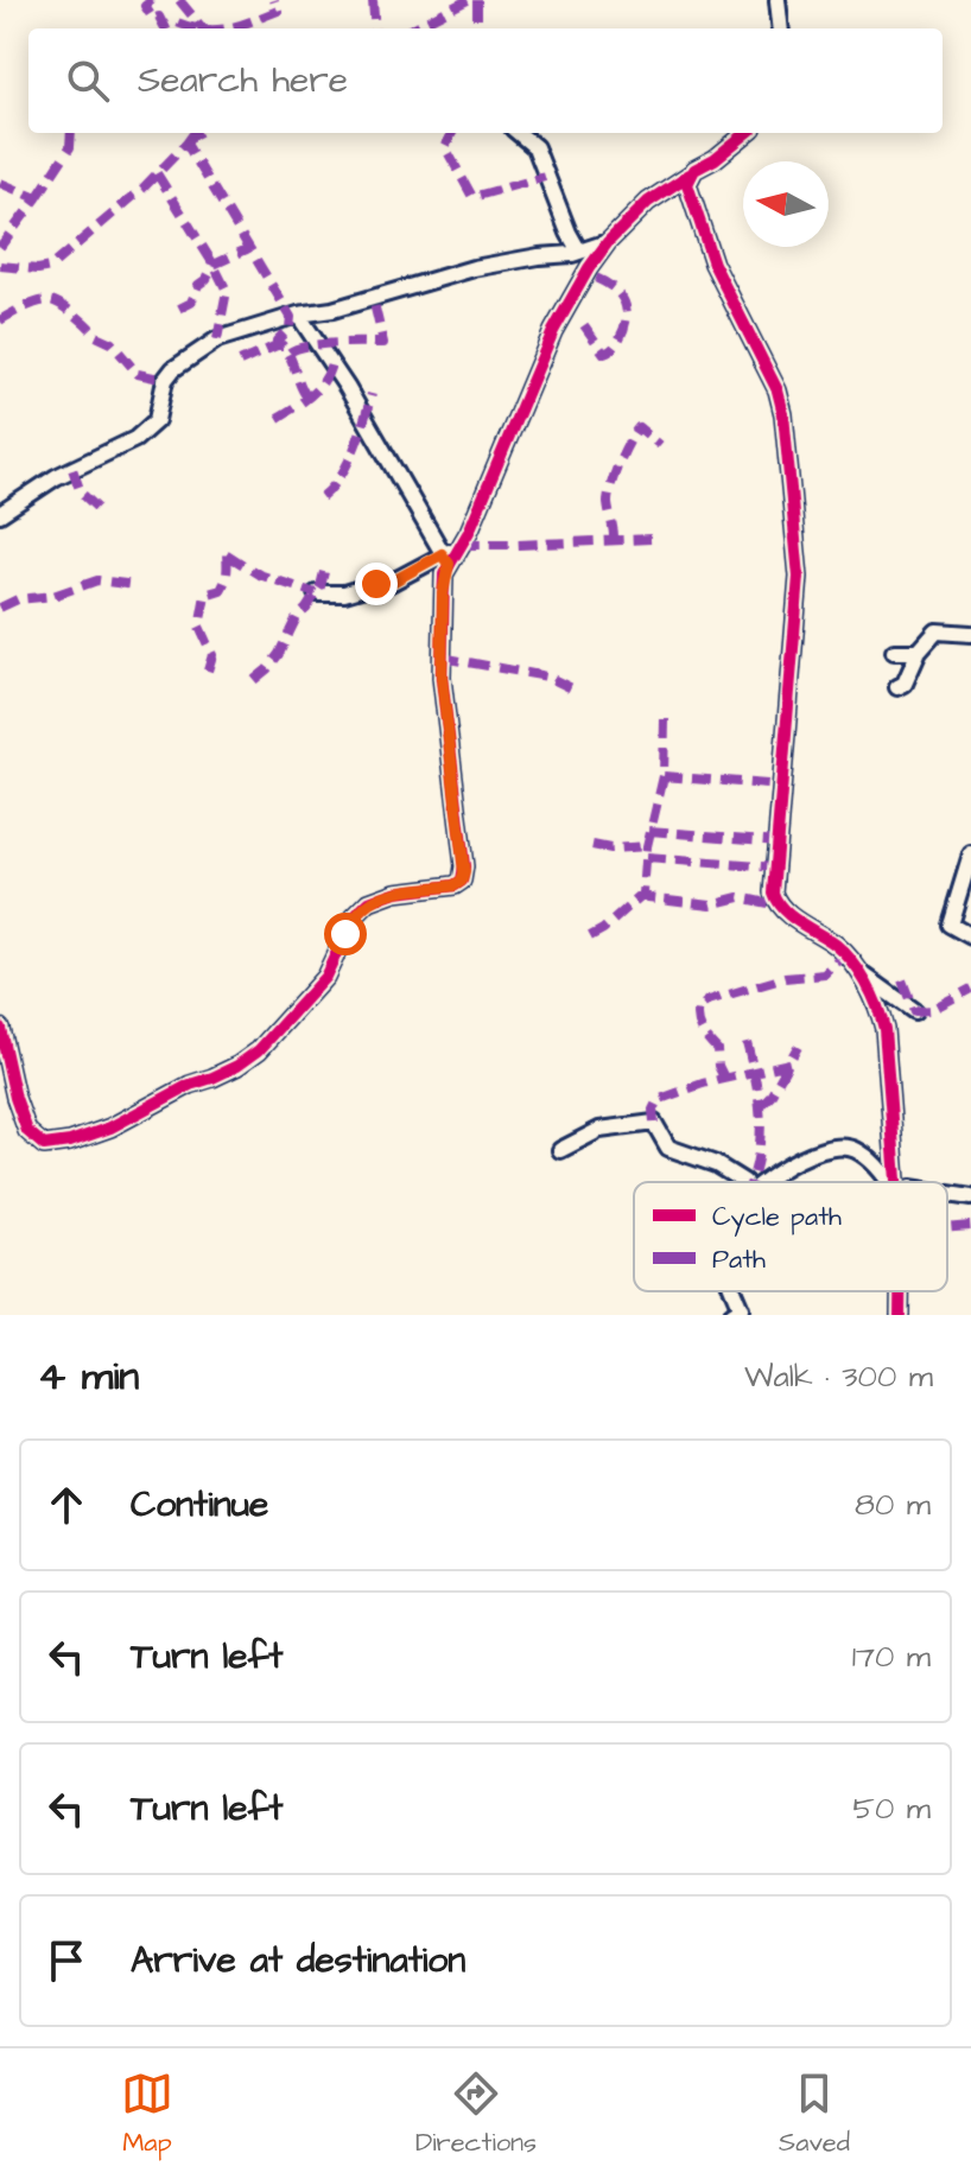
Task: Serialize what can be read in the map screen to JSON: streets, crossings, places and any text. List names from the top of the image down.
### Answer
{
  "legend": ["Cycle path", "Path"],
  "north": "left",
  "page": {
    "search": "Search here",
    "heading": ["4 min", "Walk · 300 m"],
    "list": [
      ["Continue", "80 m"],
      ["Turn left", "170 m"],
      ["Turn left", "50 m"],
      "Arrive at destination"
    ],
    "nav": ["Map", "Directions", "Saved"]
  }
}
